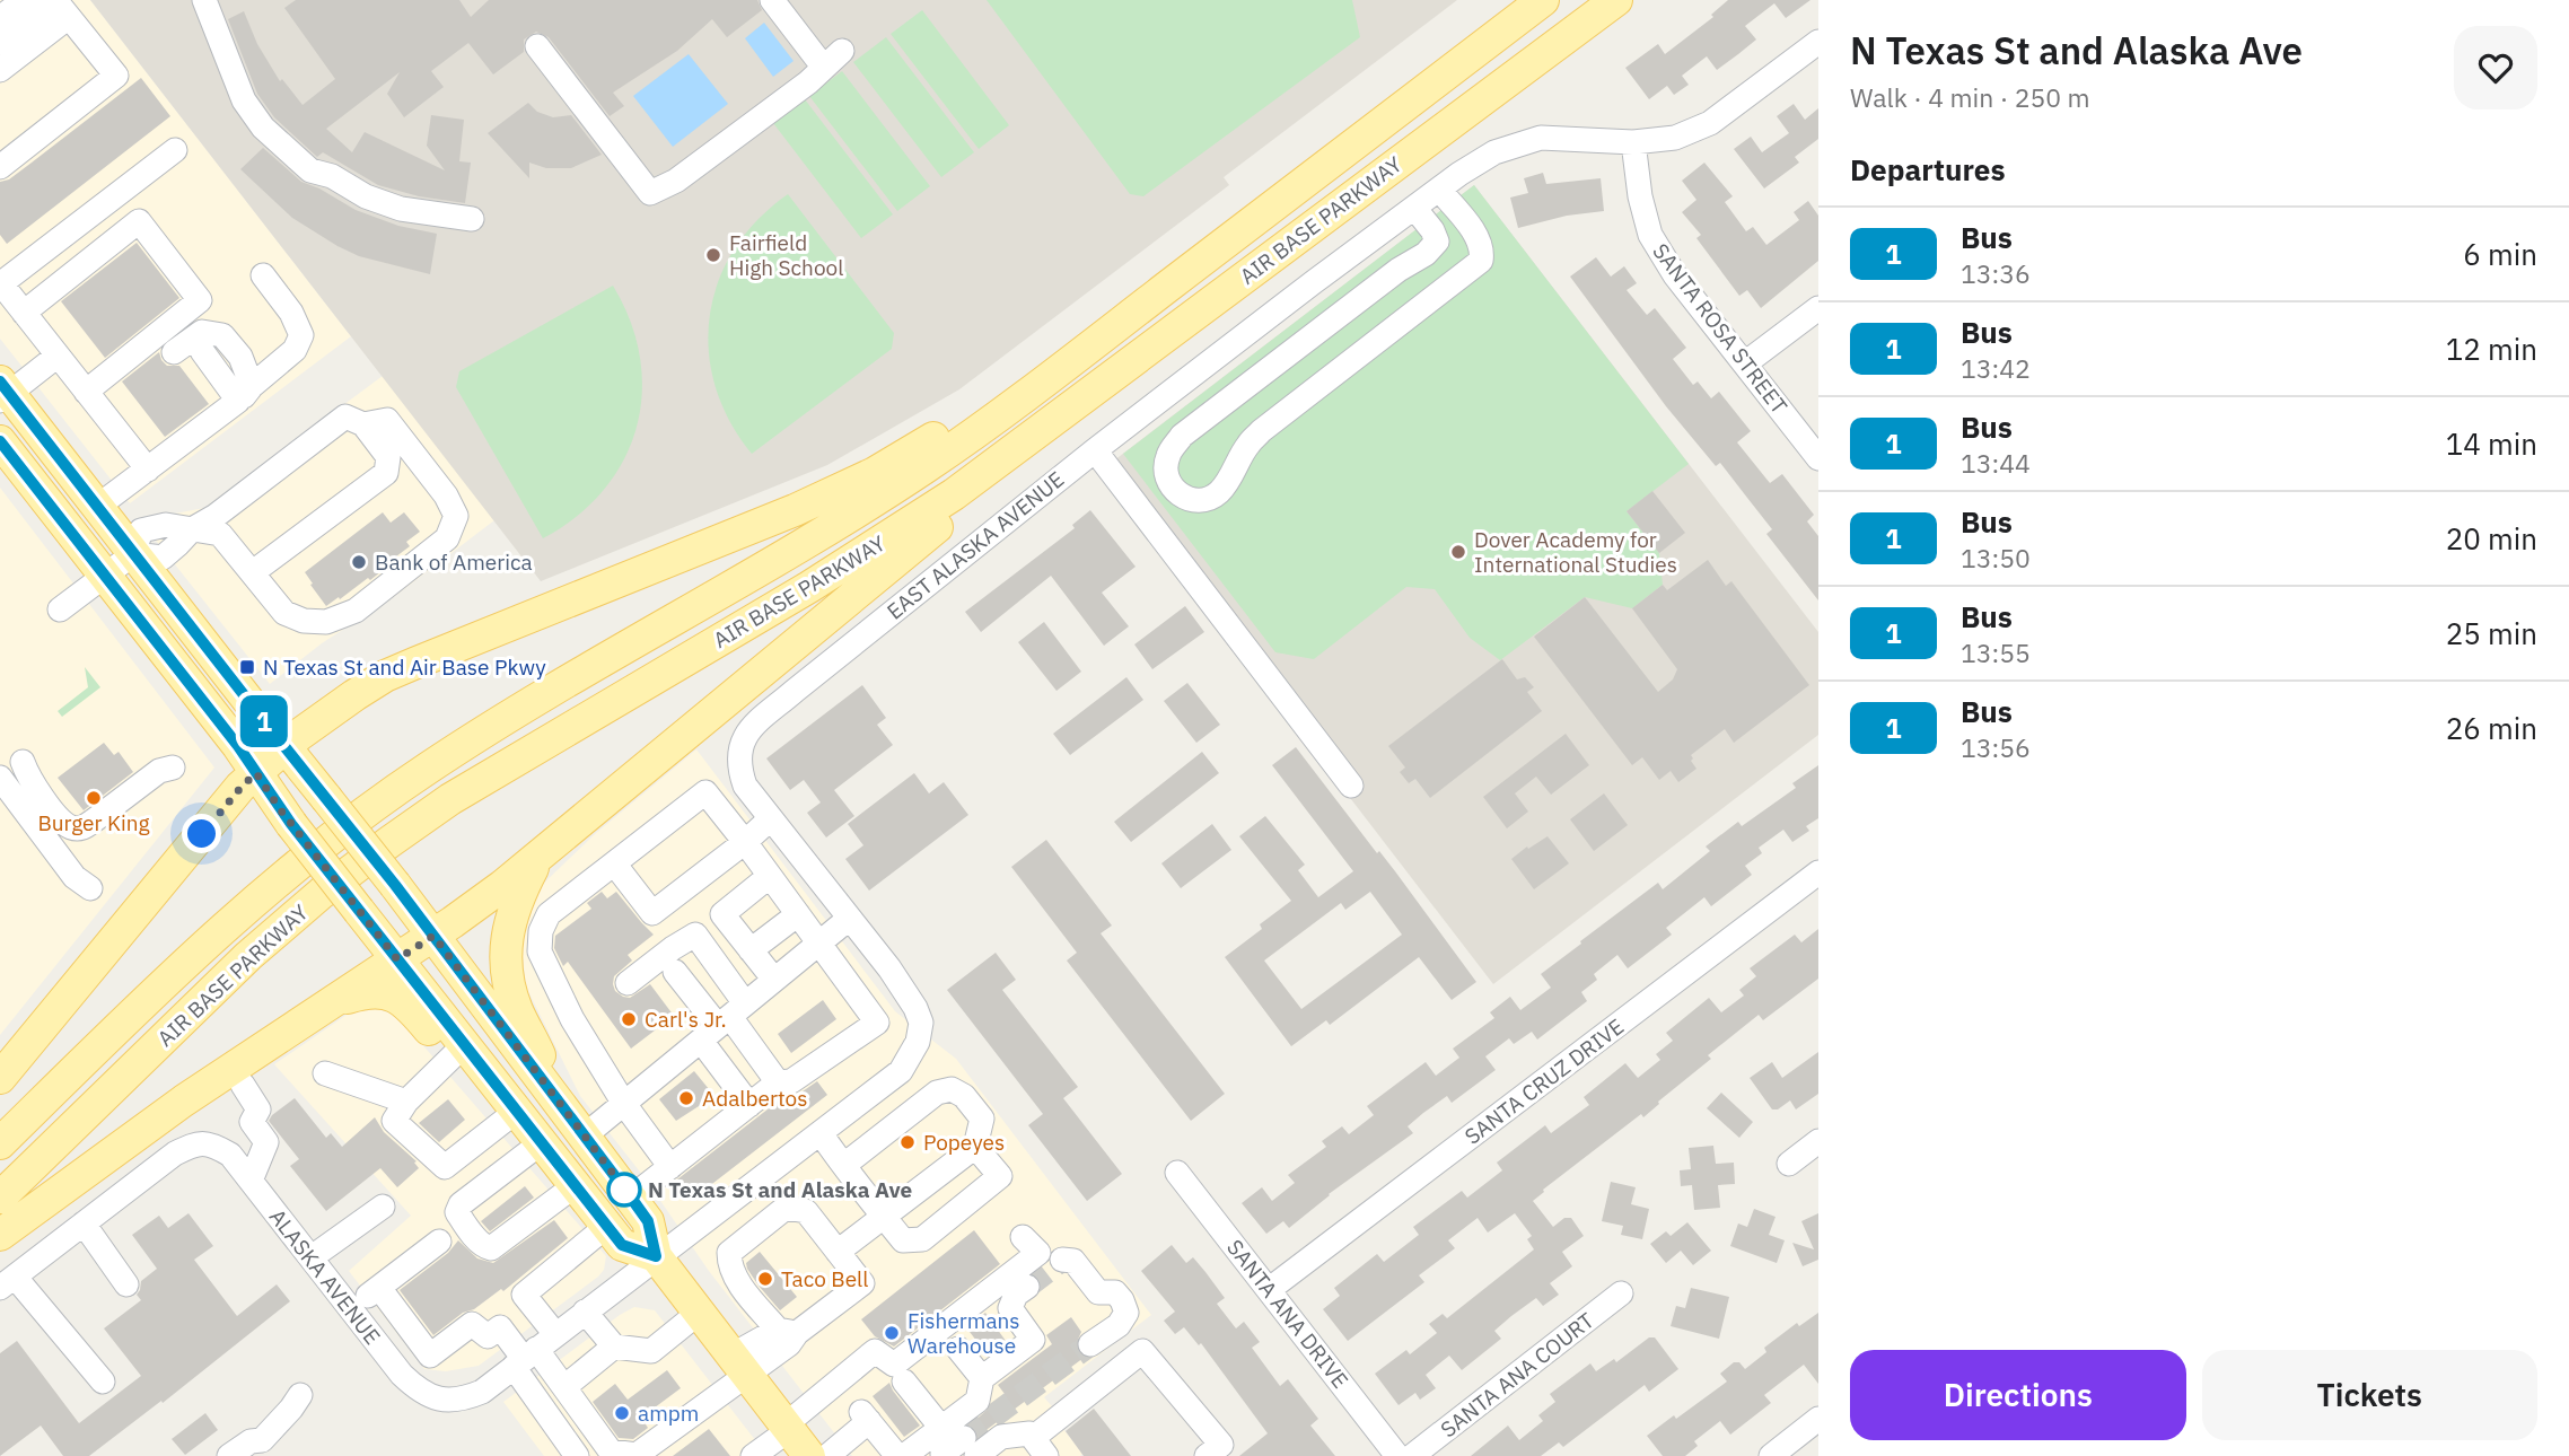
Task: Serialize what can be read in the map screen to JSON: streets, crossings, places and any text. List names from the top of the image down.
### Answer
{
  "streets": {
    "main road": ["AIR BASE PARKWAY"],
    "street": [
      "SANTA ROSA STREET",
      "EAST ALASKA AVENUE",
      "SANTA CRUZ DRIVE",
      "ALASKA AVENUE",
      "SANTA ANA DRIVE",
      "SANTA ANA COURT"
    ]
  },
  "crossings": [
    ["SANTA ROSA STREET", "EAST ALASKA AVENUE"],
    ["EAST ALASKA AVENUE", "ALASKA AVENUE"],
    ["SANTA CRUZ DRIVE", "SANTA ANA DRIVE"]
  ],
  "places": {
    "other": [
      "Fairfield High School",
      "Dover Academy for International Studies",
      "Bank of America",
      "Burger King",
      "Carl's Jr.",
      "Adalbertos",
      "Popeyes",
      "N Texas St and Alaska Ave",
      "Taco Bell",
      "Fishermans Warehouse",
      "ampm"
    ],
    "transit": ["N Texas St and Air Base Pkwy"]
  },
  "lines": ["bus line 1"],
  "page": {
    "on_map": "1",
    "heading": [
      ["N Texas St and Alaska Ave", "Walk · 4 min · 250 m"],
      "Departures"
    ],
    "list": [
      {
        "mark": "1",
        "name": "Bus",
        "note": "13:36",
        "value": "6 min"
      },
      {
        "mark": "1",
        "name": "Bus",
        "note": "13:42",
        "value": "12 min"
      },
      {
        "mark": "1",
        "name": "Bus",
        "note": "13:44",
        "value": "14 min"
      },
      {
        "mark": "1",
        "name": "Bus",
        "note": "13:50",
        "value": "20 min"
      },
      {
        "mark": "1",
        "name": "Bus",
        "note": "13:55",
        "value": "25 min"
      },
      {
        "mark": "1",
        "name": "Bus",
        "note": "13:56",
        "value": "26 min"
      }
    ],
    "buttons": ["Directions", "Tickets"]
  }
}
